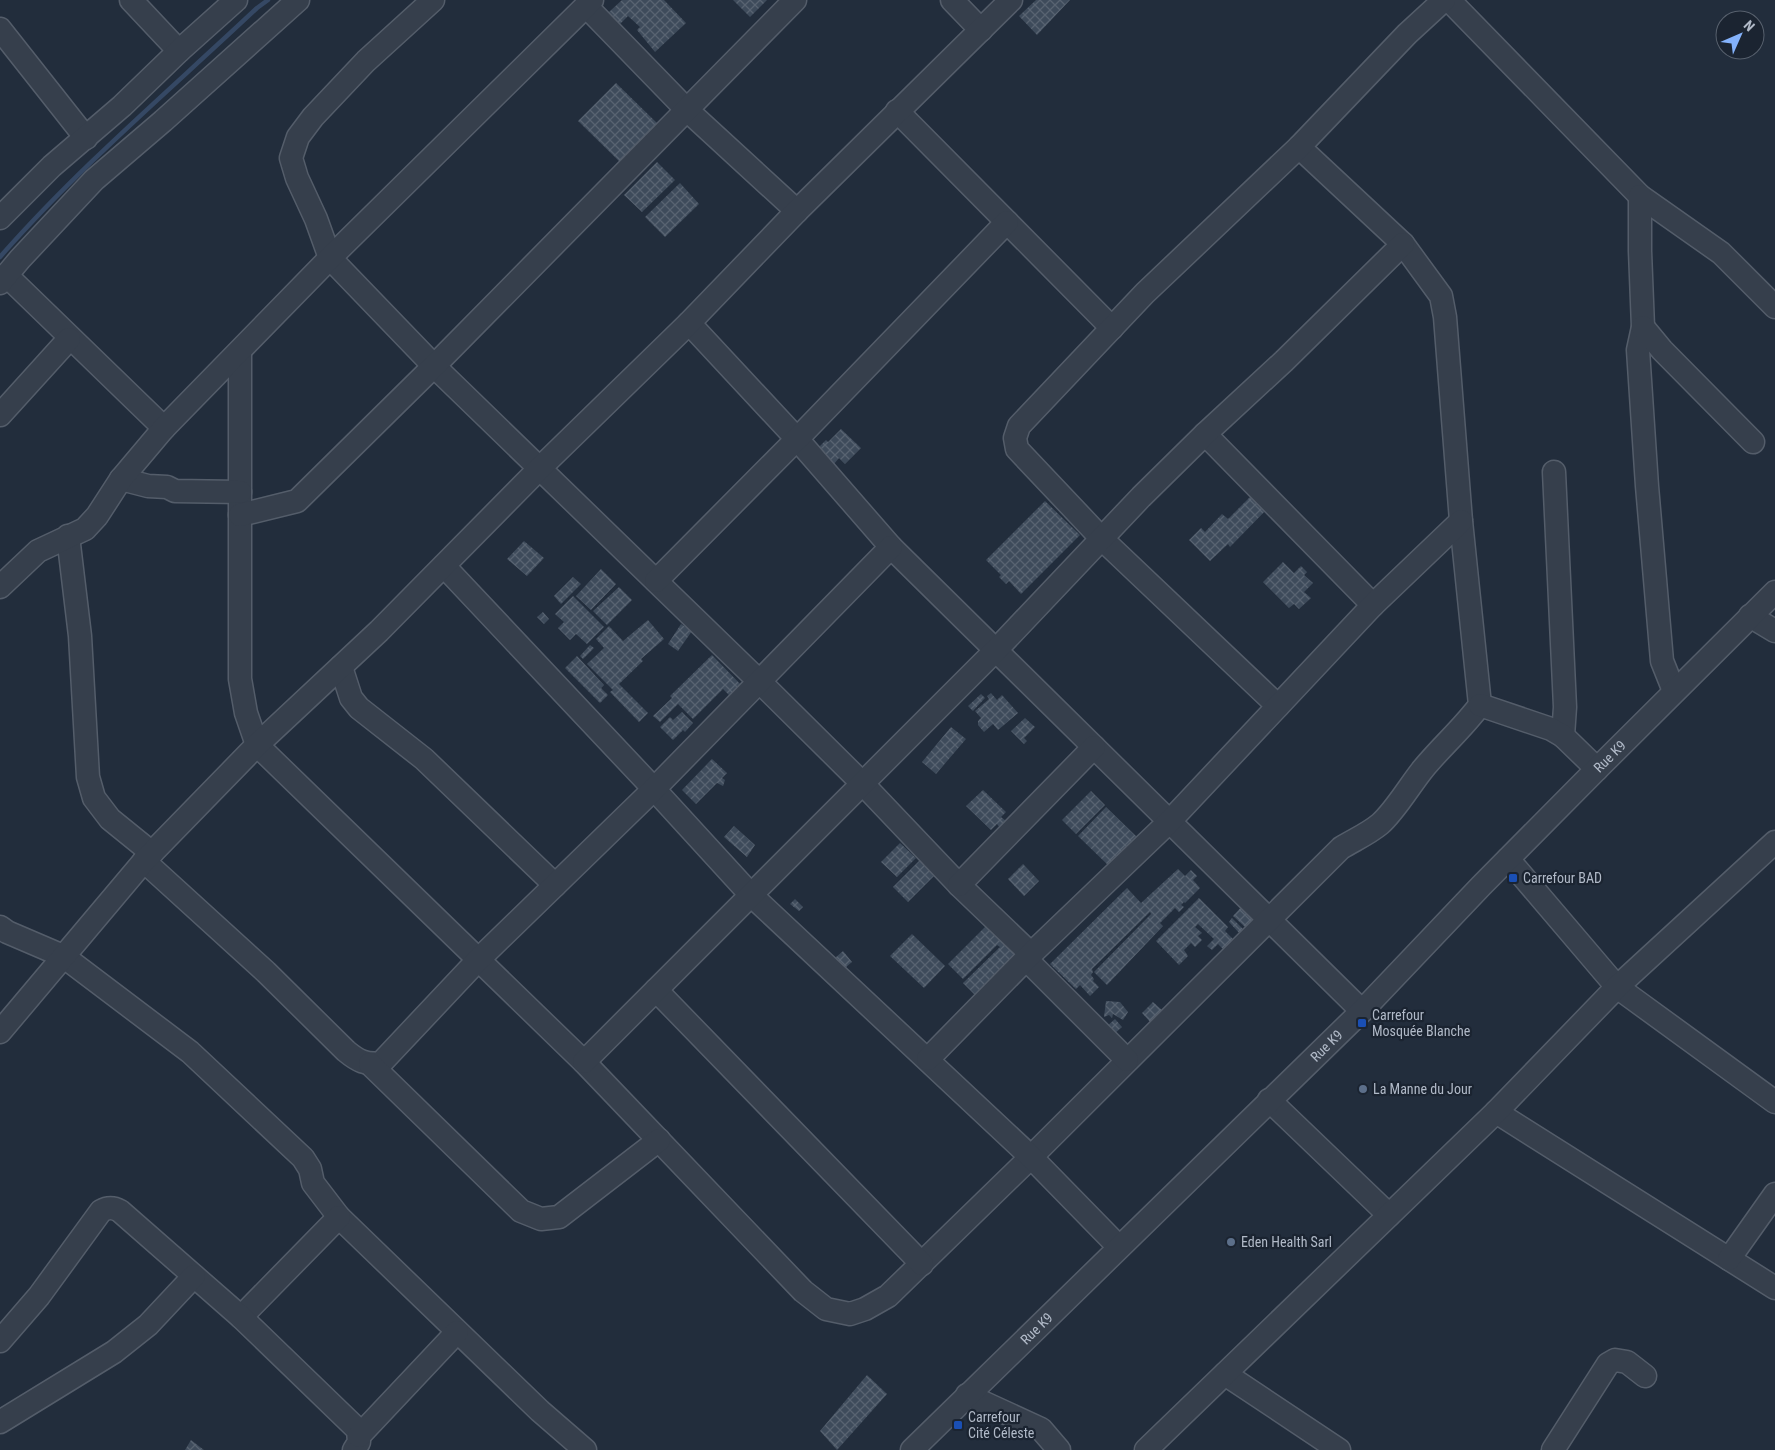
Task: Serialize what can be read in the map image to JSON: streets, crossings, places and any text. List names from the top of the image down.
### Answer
{
  "streets": {
    "street": ["Rue K9"]
  },
  "places": {
    "transit": ["Carrefour BAD", "Carrefour Mosquée Blanche", "Carrefour Cité Céleste"],
    "other": ["La Manne du Jour", "Eden Health Sarl"]
  },
  "north": "top right"
}
